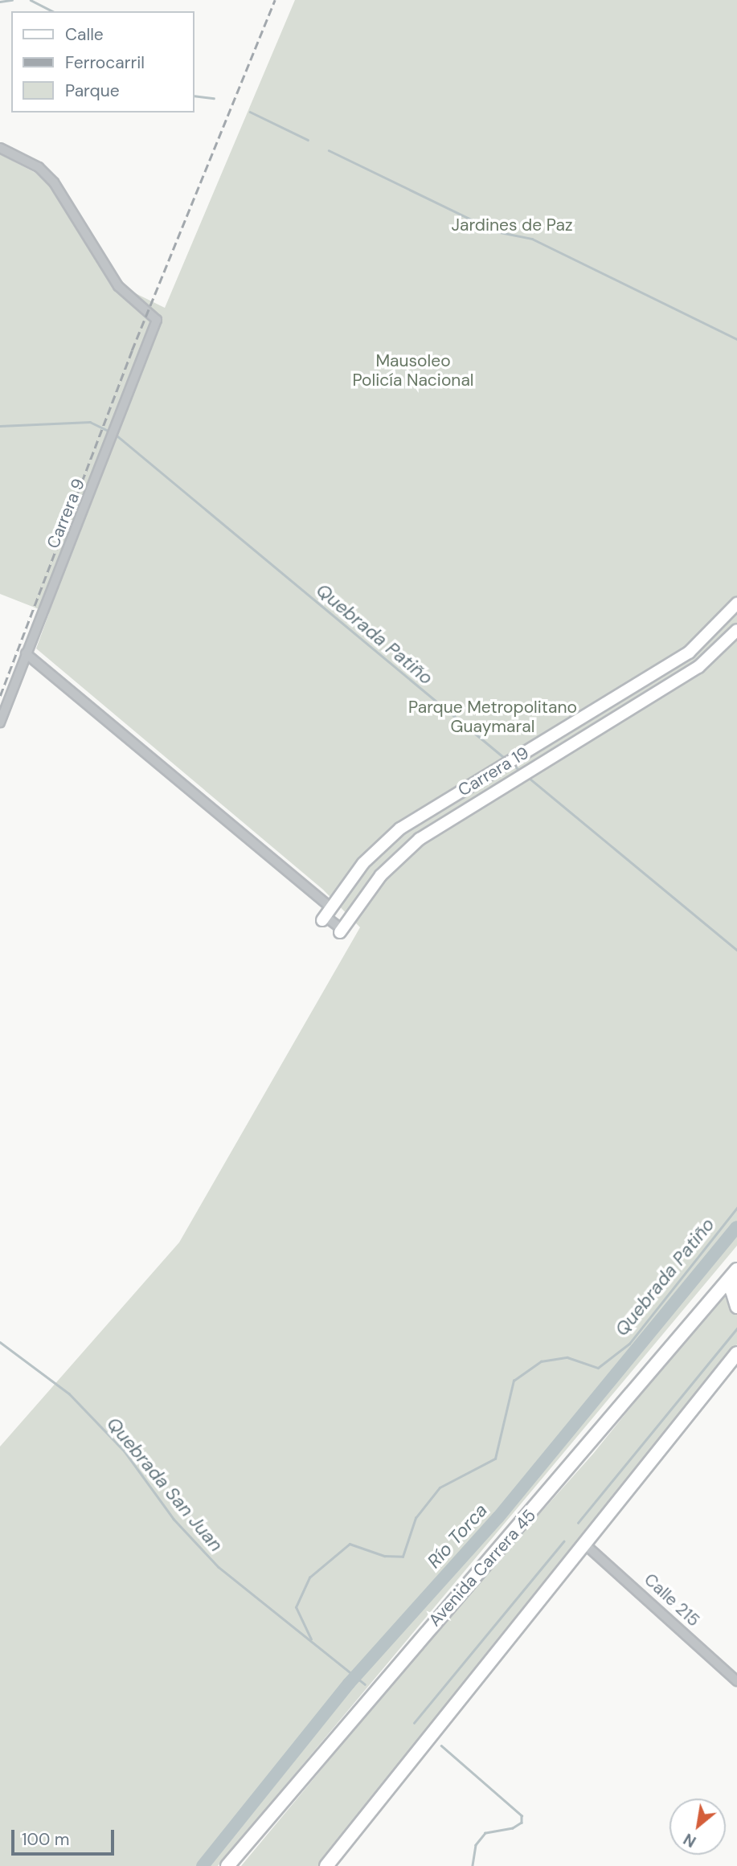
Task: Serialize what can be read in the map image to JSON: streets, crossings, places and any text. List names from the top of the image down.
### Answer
{
  "streets": {
    "highway": ["Avenida Carrera 45"],
    "main road": ["Carrera 19"],
    "street": ["Carrera 9", "Calle 215"]
  },
  "water": ["Quebrada Patiño", "Quebrada San Juan", "Río Torca"],
  "parks": ["Jardines de Paz", "Mausoleo Policía Nacional", "Parque Metropolitano Guaymaral"],
  "legend": ["Calle", "Ferrocarril", "Parque"],
  "scale_bar": "100 m",
  "north": "bottom left"
}
